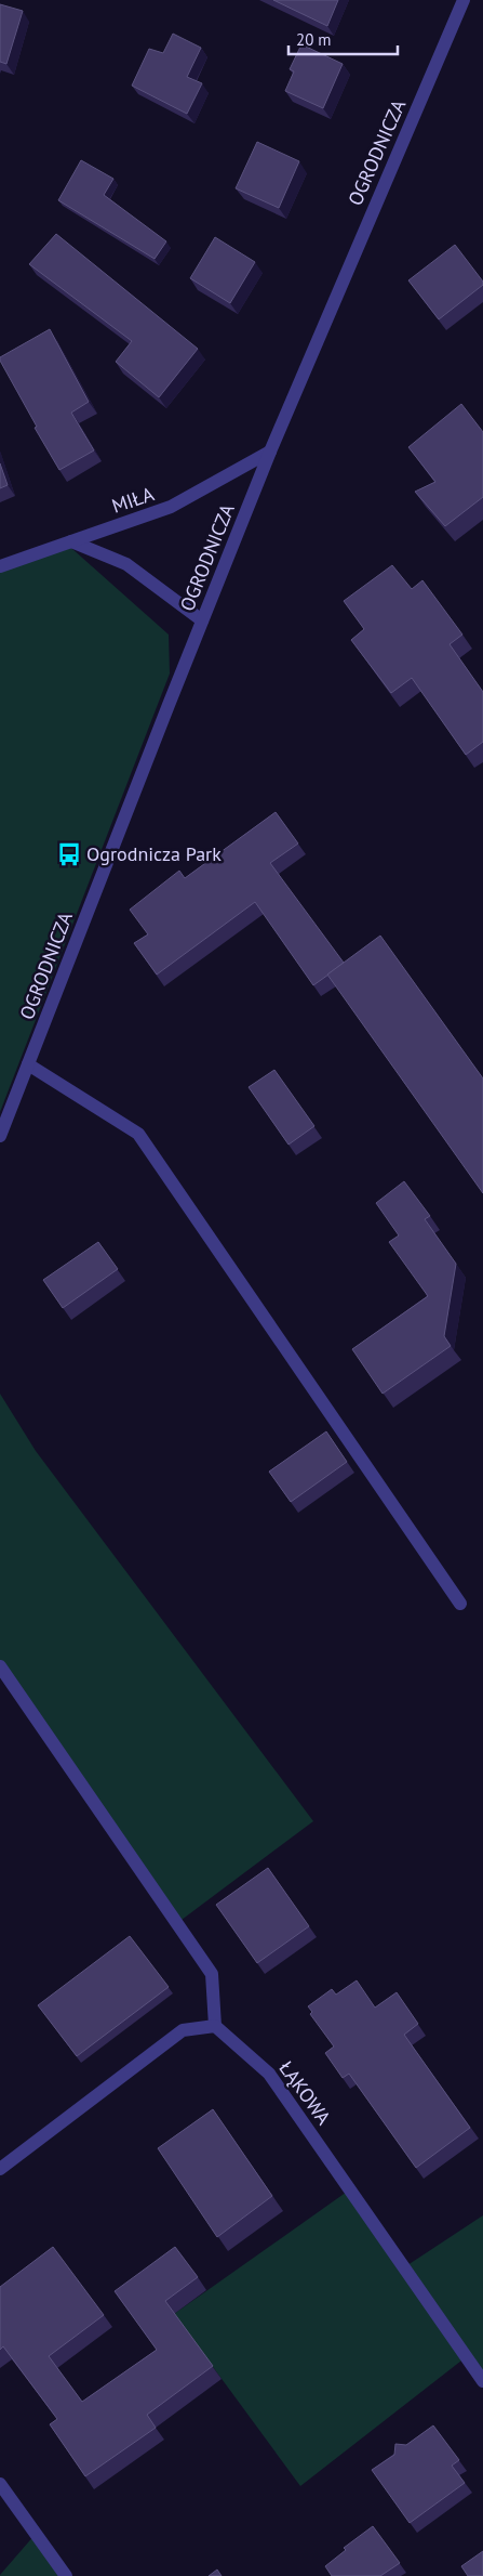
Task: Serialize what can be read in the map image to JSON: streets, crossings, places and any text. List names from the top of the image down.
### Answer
{
  "streets": {
    "street": ["OGRODNICZA", "MIŁA", "ŁĄKOWA"]
  },
  "crossings": [
    ["OGRODNICZA", "MIŁA"]
  ],
  "places": {
    "bus stop": ["Ogrodnicza Park"]
  },
  "scale_bar": "20 m"
}
